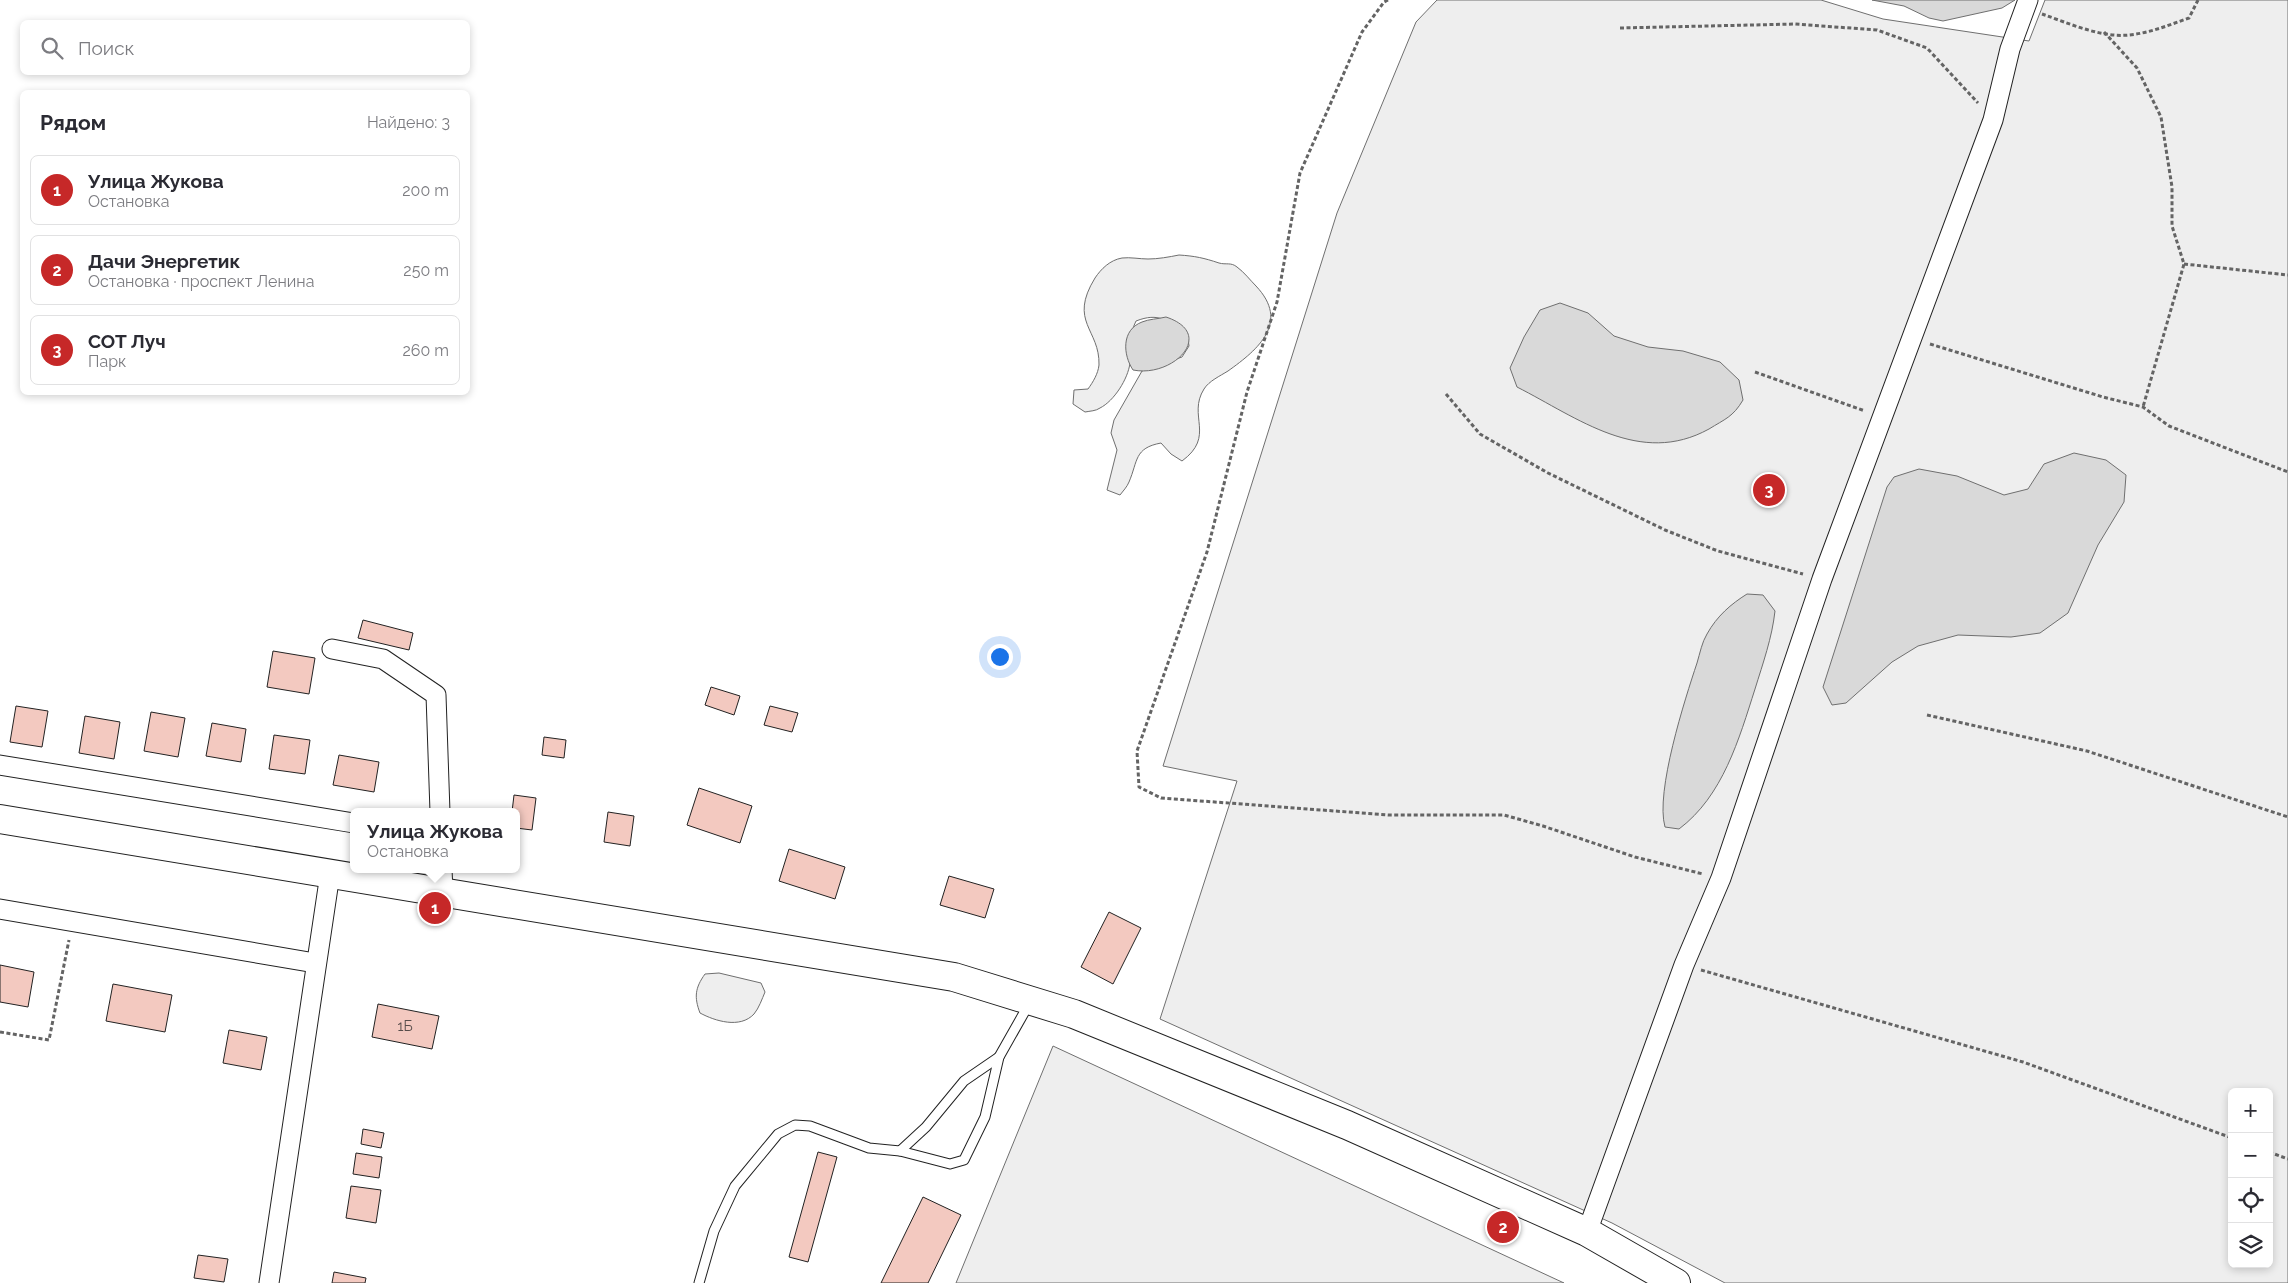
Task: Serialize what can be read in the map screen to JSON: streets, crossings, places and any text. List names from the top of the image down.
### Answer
{
  "house_numbers": ["1Б"],
  "page": {
    "search": "Поиск",
    "heading": ["Рядом", "Найдено: 3"],
    "list": [
      {
        "mark": "1",
        "name": "Улица Жукова",
        "note": "Остановка",
        "value": "200 m"
      },
      {
        "mark": "2",
        "name": "Дачи Энергетик",
        "note": "Остановка · проспект Ленина",
        "value": "250 m"
      },
      {
        "mark": "3",
        "name": "СОТ Луч",
        "note": "Парк",
        "value": "260 m"
      }
    ],
    "pins": ["3", "1", "2"],
    "popup": ["Улица Жукова", "Остановка"],
    "map_buttons": ["+", "−"]
  }
}
